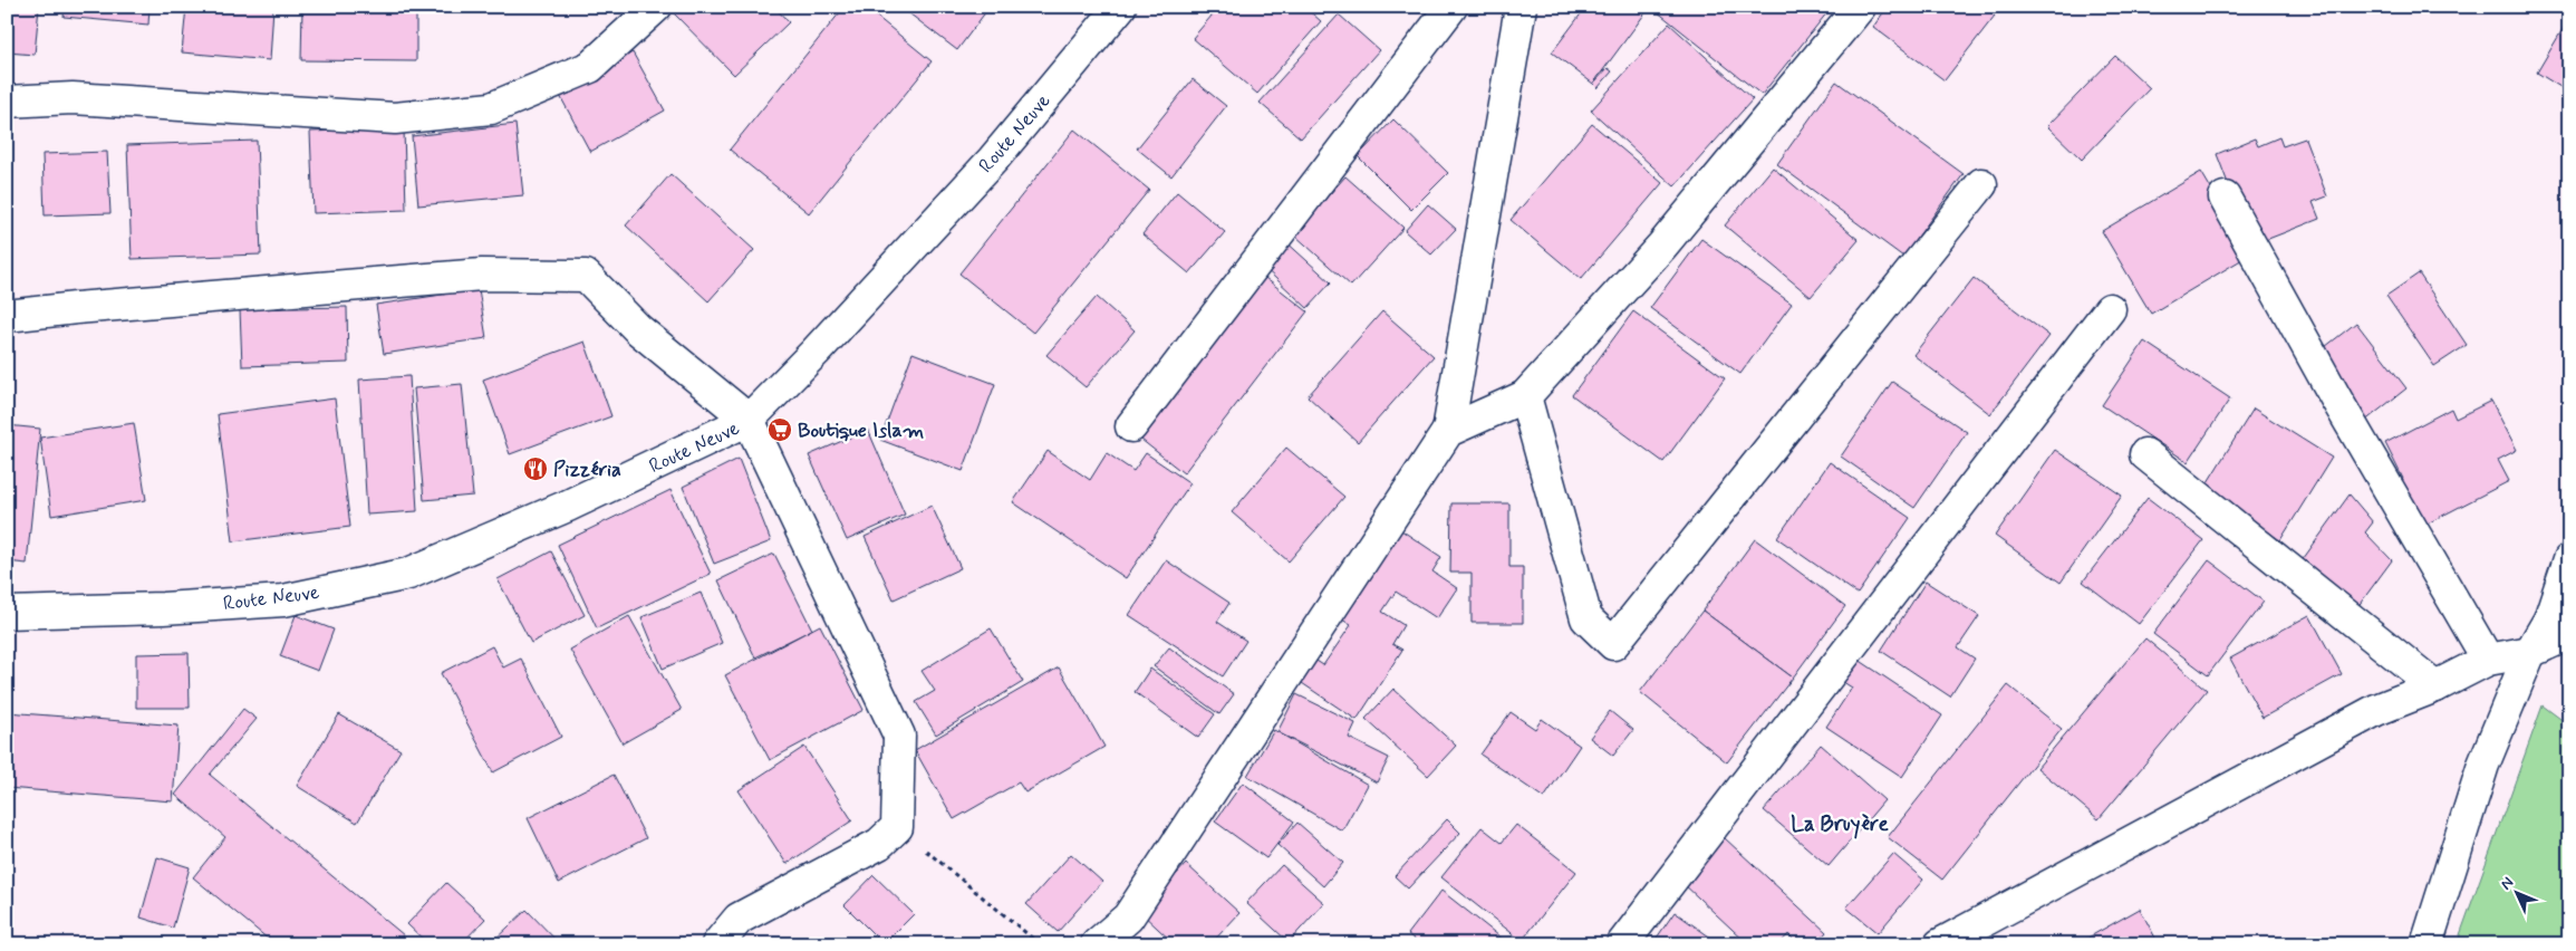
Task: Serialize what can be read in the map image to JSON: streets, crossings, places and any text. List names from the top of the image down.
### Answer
{
  "streets": {
    "street": ["Route Neuve"]
  },
  "districts": ["La Bruyère"],
  "places": {
    "supermarket": ["Boutique Islam"],
    "restaurant": ["Pizzéria"]
  },
  "north": "top left"
}
